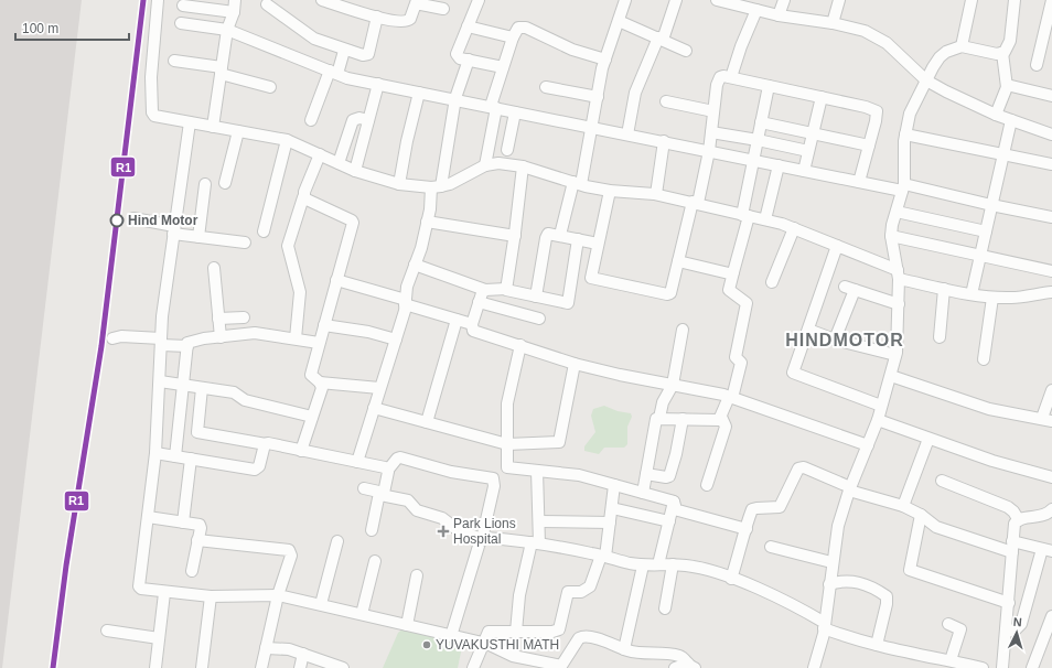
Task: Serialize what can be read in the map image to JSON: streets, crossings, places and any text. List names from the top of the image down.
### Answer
{
  "districts": ["HINDMOTOR"],
  "places": {
    "other": ["Hind Motor", "YUVAKUSTHI MATH"],
    "health": ["Park Lions Hospital"]
  },
  "lines": ["transit line R1"],
  "scale_bar": "100 m",
  "north": "top"
}
